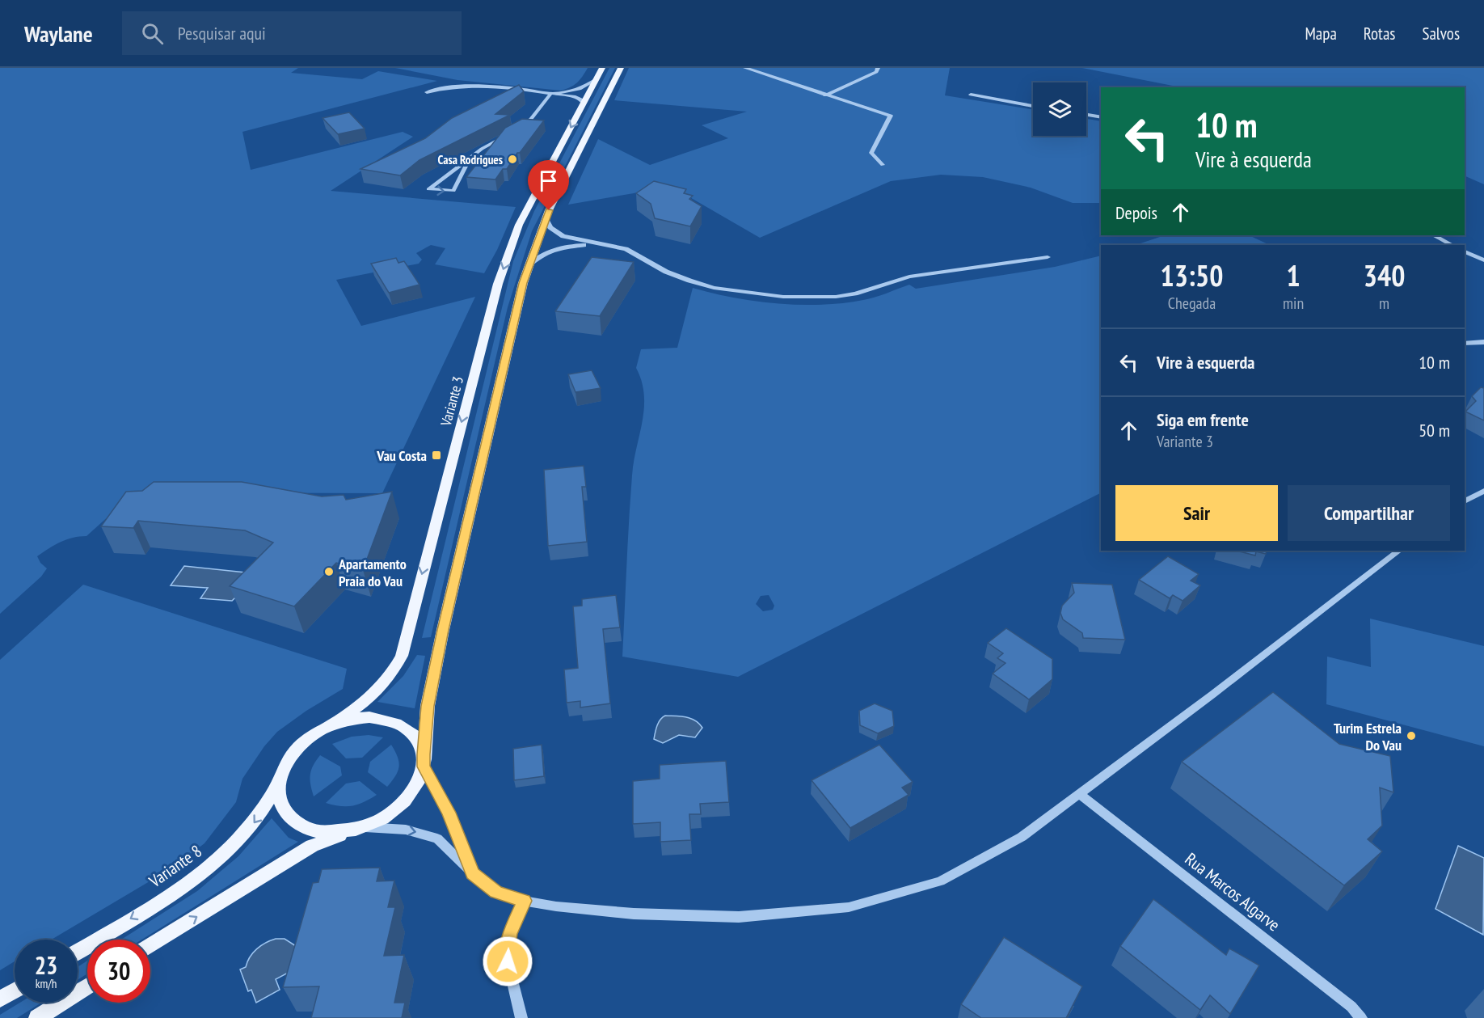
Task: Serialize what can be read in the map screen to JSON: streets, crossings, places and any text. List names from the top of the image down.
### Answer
{
  "streets": {
    "main road": ["Variante 3", "Variante 8"],
    "street": ["Rua Marcos Algarve"]
  },
  "crossings": [
    ["Variante 3", "Variante 8"]
  ],
  "places": {
    "other": ["Casa Rodrigues", "Apartamento Praia do Vau", "Turim Estrela Do Vau"],
    "transit": ["Vau Costa"]
  },
  "page": {
    "header": "Waylane",
    "search": "Pesquisar aqui",
    "nav": ["Mapa", "Rotas", "Salvos"],
    "turn": ["10 m", "Vire à esquerda"],
    "then": "Depois",
    "eta": [
      "13:50",
      "Chegada",
      "1",
      "min",
      "340",
      "m"
    ],
    "list": [
      {
        "name": "Vire à esquerda",
        "value": "10 m"
      },
      {
        "name": "Siga em frente",
        "note": "Variante 3",
        "value": "50 m"
      }
    ],
    "buttons": ["Sair", "Compartilhar"],
    "speed": "23 km/h",
    "limit": "30"
  }
}
